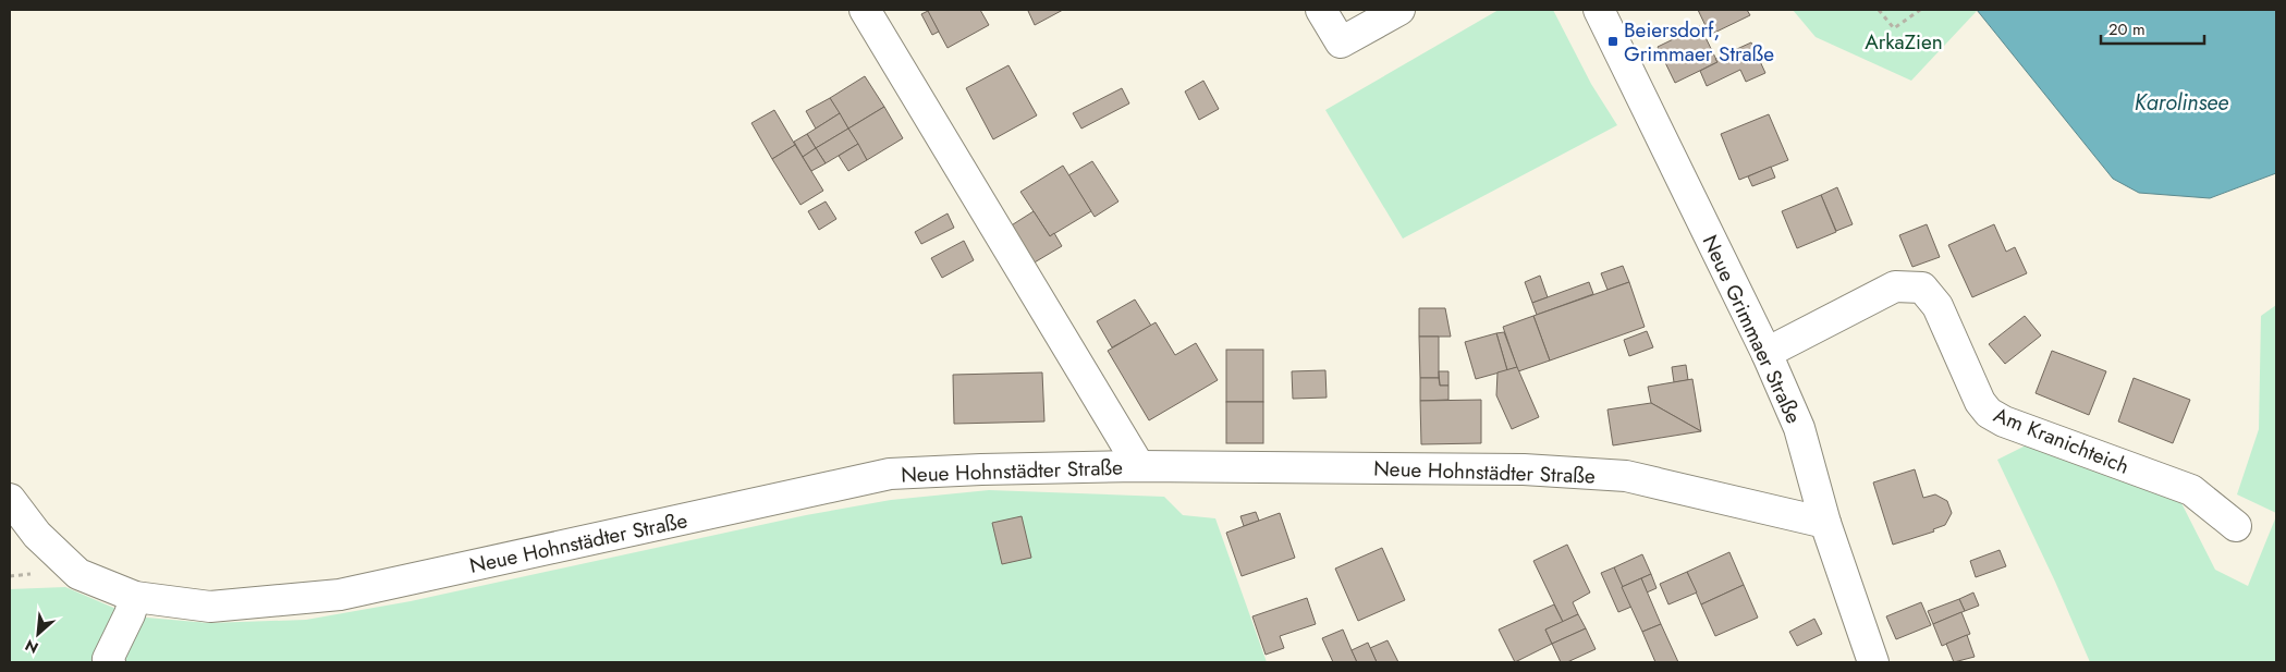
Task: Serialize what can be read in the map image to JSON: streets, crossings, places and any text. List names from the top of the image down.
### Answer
{
  "streets": {
    "street": ["Neue Grimmaer Straße", "Am Kranichteich", "Neue Hohnstädter Straße"]
  },
  "crossings": [
    ["Neue Grimmaer Straße", "Am Kranichteich"],
    ["Neue Grimmaer Straße", "Neue Hohnstädter Straße"]
  ],
  "water": ["Karolinsee"],
  "parks": ["ArkaZien"],
  "places": {
    "transit": ["Beiersdorf, Grimmaer Straße"]
  },
  "scale_bar": "20 m",
  "north": "bottom left"
}
